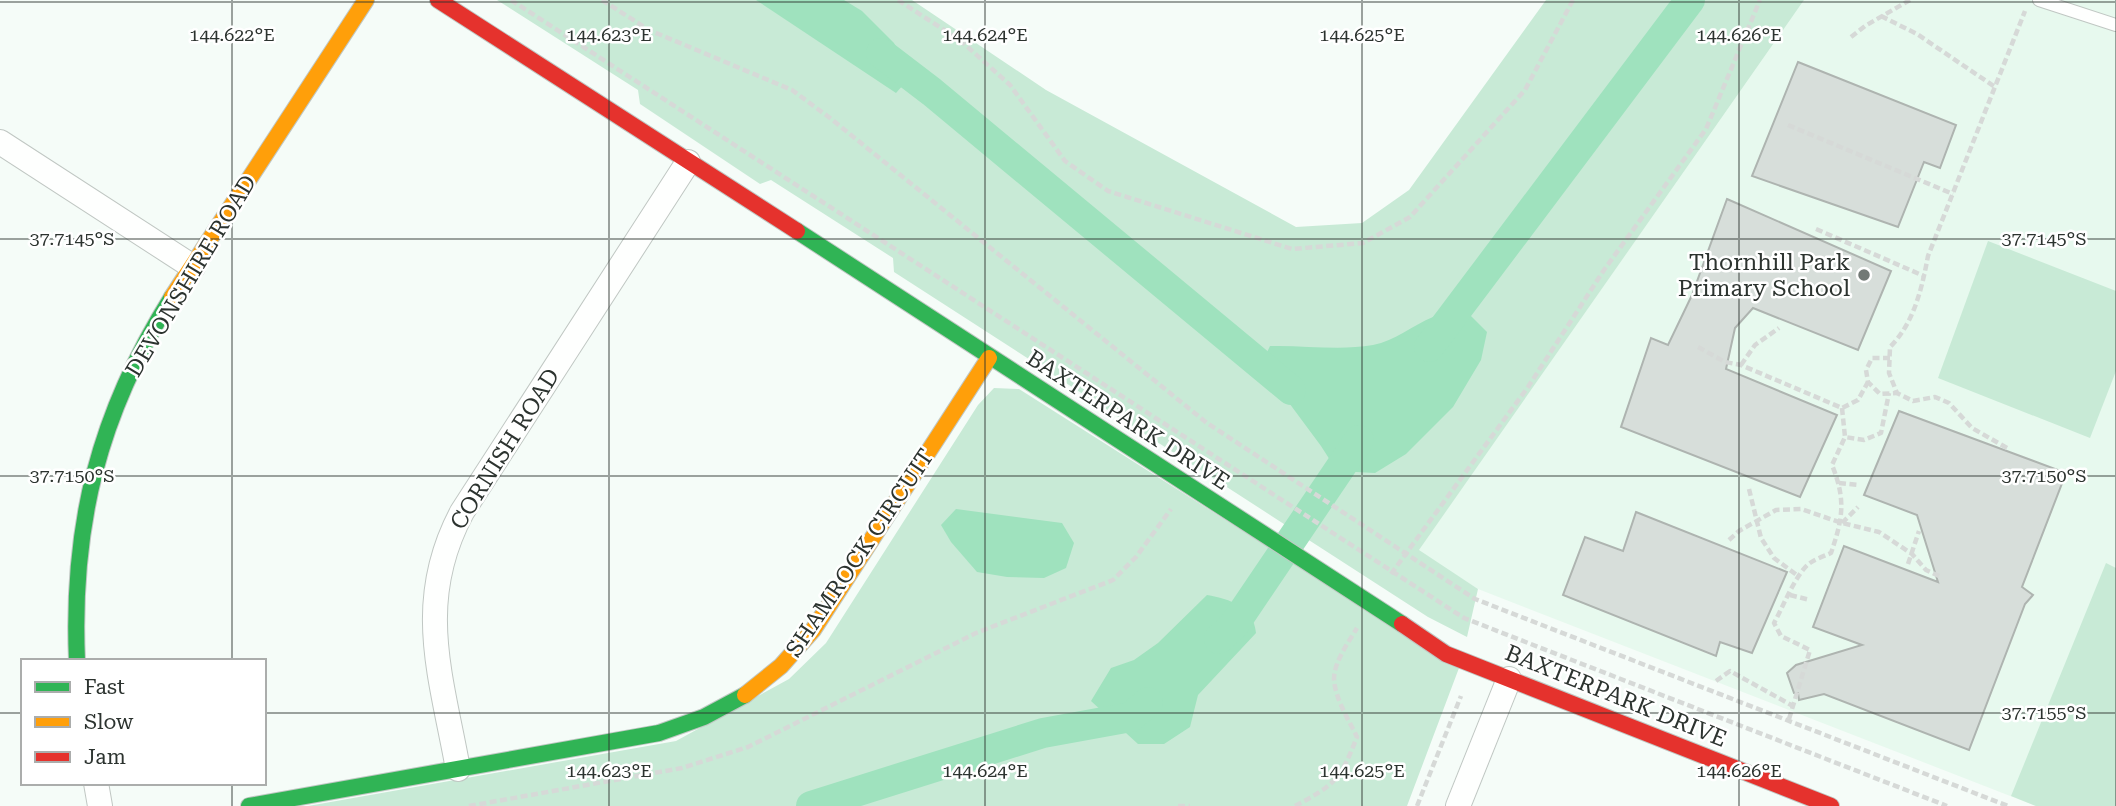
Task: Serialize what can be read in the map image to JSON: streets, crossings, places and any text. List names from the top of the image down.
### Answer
{
  "streets": {
    "street": [
      "DEVONSHIRE ROAD",
      "BAXTERPARK DRIVE",
      "CORNISH ROAD",
      "SHAMROCK CIRCUIT"
    ]
  },
  "crossings": [
    ["BAXTERPARK DRIVE", "CORNISH ROAD"],
    ["BAXTERPARK DRIVE", "SHAMROCK CIRCUIT"],
    ["CORNISH ROAD", "SHAMROCK CIRCUIT"]
  ],
  "places": ["Thornhill Park Primary School"],
  "legend": ["Fast", "Slow", "Jam"],
  "coordinates": [
    "144.622°E",
    "144.623°E",
    "144.624°E",
    "144.625°E",
    "144.626°E",
    "37.7145°S",
    "37.7150°S",
    "37.7155°S"
  ]
}
